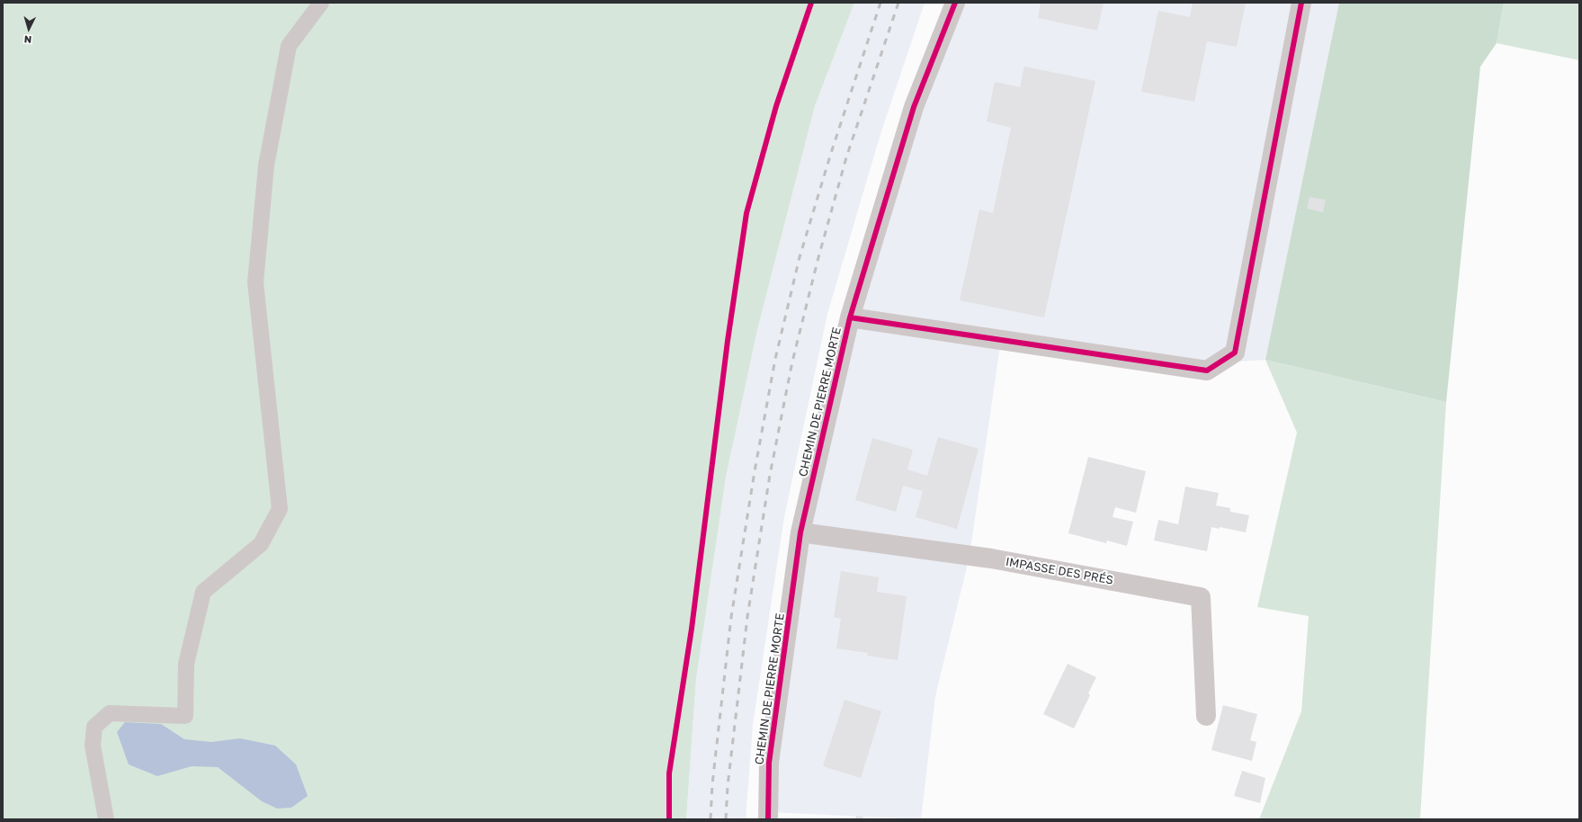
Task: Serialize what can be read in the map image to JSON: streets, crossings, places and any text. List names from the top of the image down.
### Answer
{
  "streets": {
    "street": ["CHEMIN DE PIERRE MORTE", "IMPASSE DES PRÉS"]
  },
  "crossings": [
    ["CHEMIN DE PIERRE MORTE", "IMPASSE DES PRÉS"]
  ],
  "north": "bottom"
}
